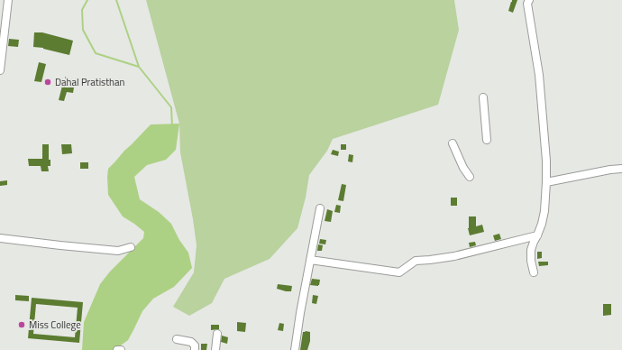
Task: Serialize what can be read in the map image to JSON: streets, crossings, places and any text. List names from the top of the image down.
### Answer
{
  "places": ["Dahal Pratisthan", "Miss College"]
}
